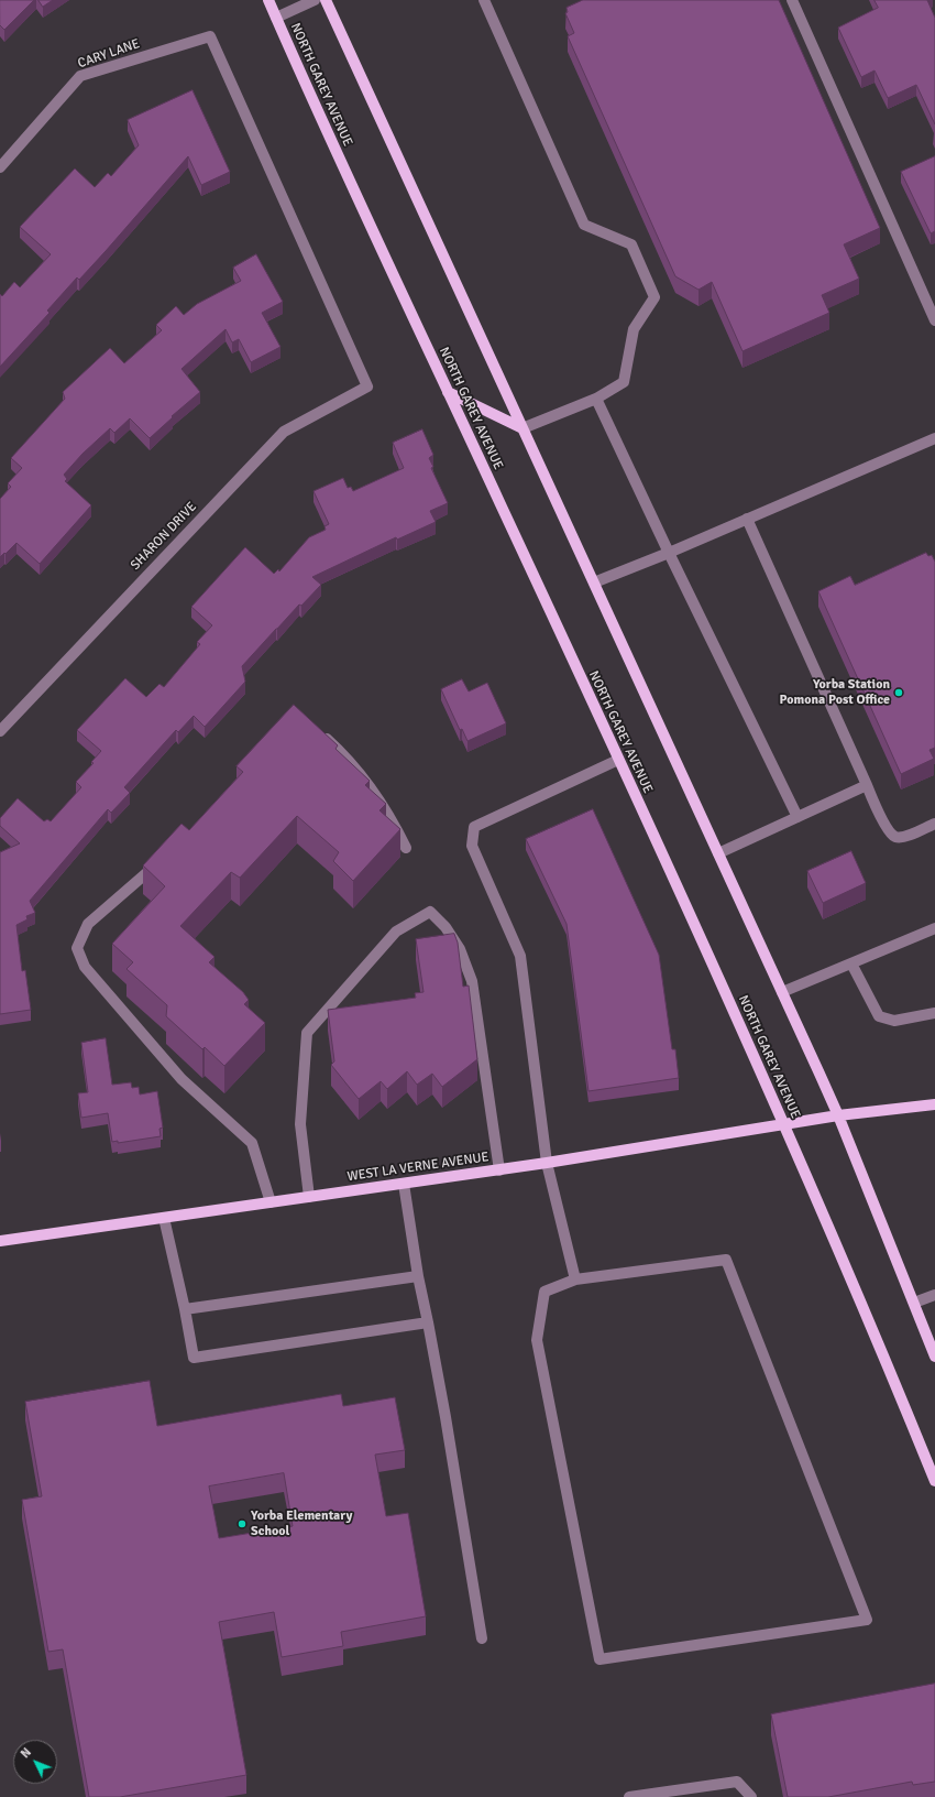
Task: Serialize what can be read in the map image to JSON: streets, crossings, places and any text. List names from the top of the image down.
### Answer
{
  "streets": {
    "main road": ["NORTH GAREY AVENUE", "WEST LA VERNE AVENUE"],
    "street": ["CARY LANE", "SHARON DRIVE"]
  },
  "crossings": [
    ["CARY LANE", "SHARON DRIVE"],
    ["NORTH GAREY AVENUE", "WEST LA VERNE AVENUE"]
  ],
  "places": ["Yorba Station Pomona Post Office", "Yorba Elementary School"],
  "north": "top left"
}
